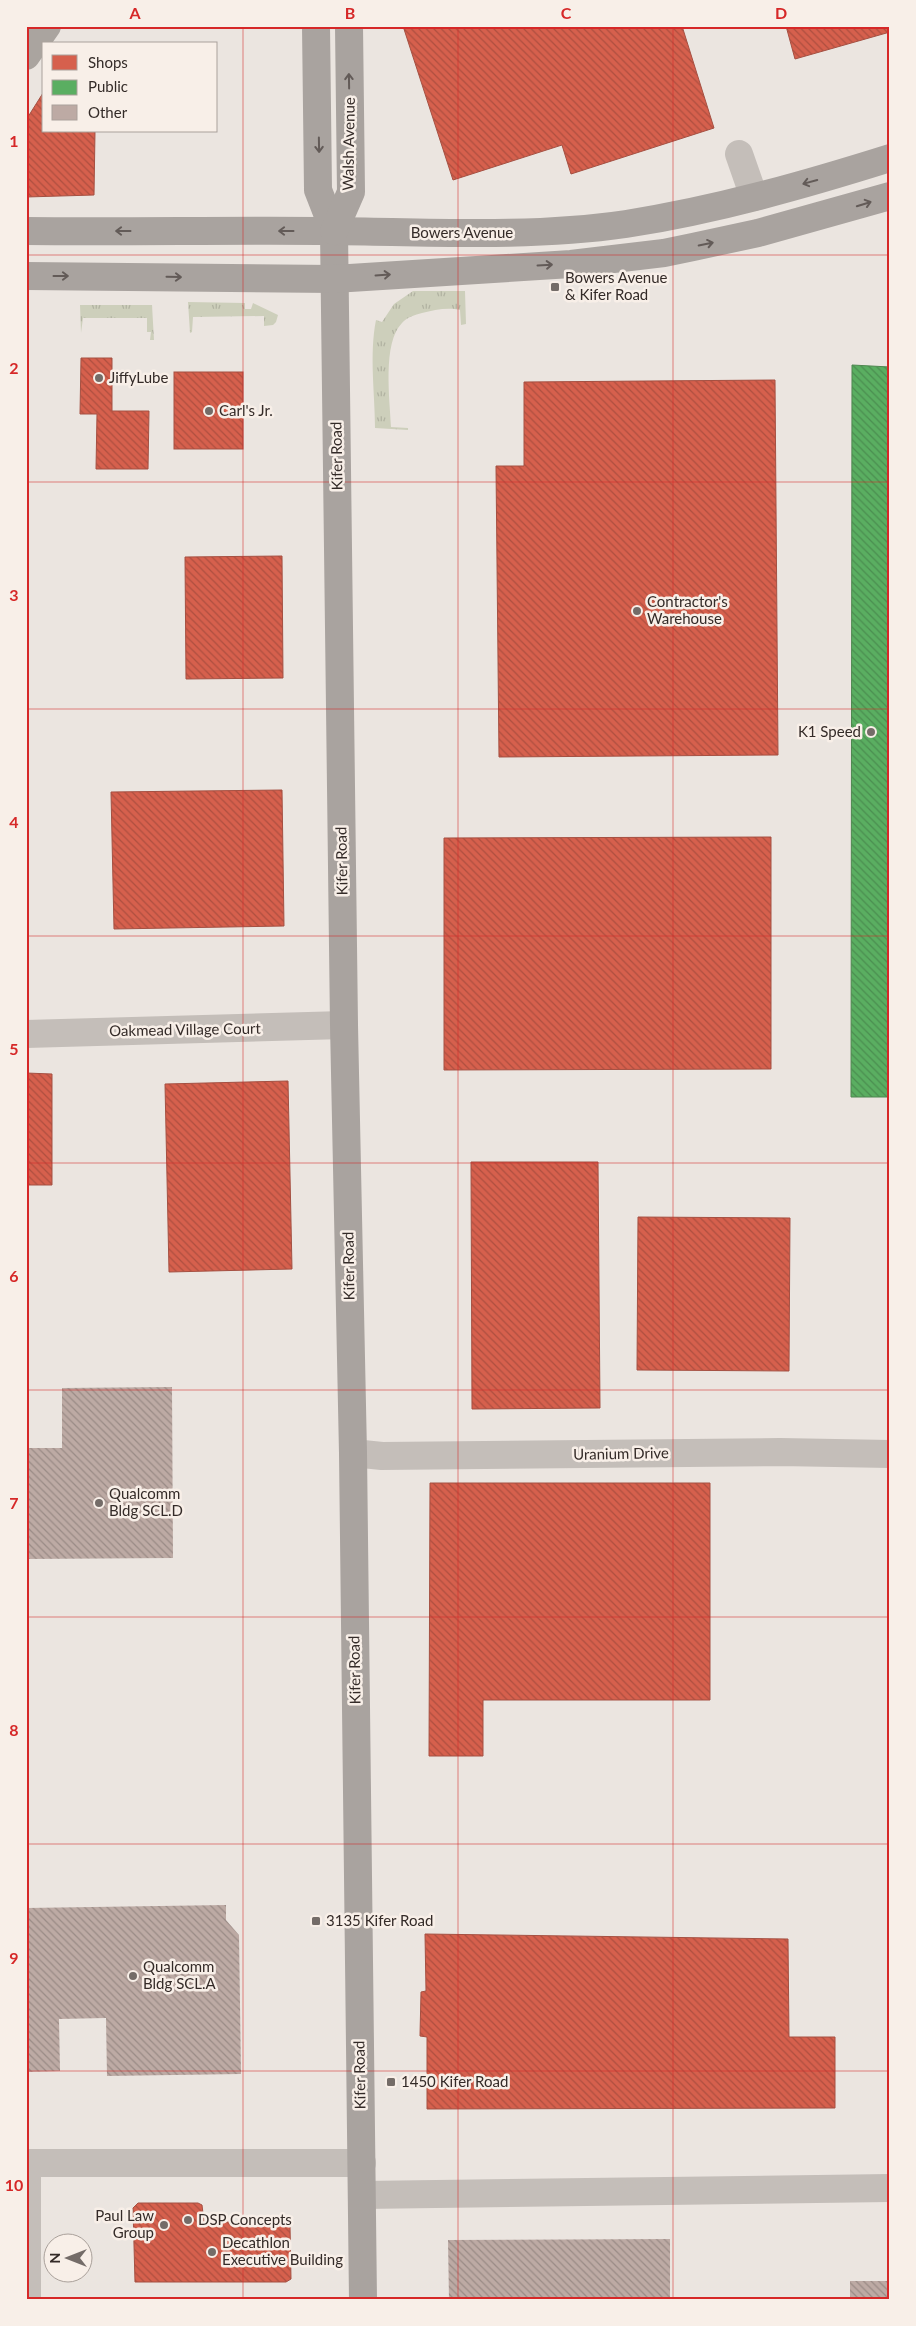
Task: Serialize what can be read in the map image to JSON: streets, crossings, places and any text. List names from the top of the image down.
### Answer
{
  "streets": {
    "main road": ["Walsh Avenue", "Bowers Avenue", "Kifer Road"],
    "street": ["Oakmead Village Court", "Uranium Drive"]
  },
  "crossings": [
    ["Walsh Avenue", "Bowers Avenue"],
    ["Walsh Avenue", "Kifer Road"],
    ["Bowers Avenue", "Kifer Road"],
    ["Kifer Road", "Oakmead Village Court"],
    ["Kifer Road", "Uranium Drive"]
  ],
  "places": {
    "transit": ["Bowers Avenue & Kifer Road", "3135 Kifer Road", "1450 Kifer Road"],
    "other": [
      "JiffyLube",
      "Carl's Jr.",
      "Contractor's Warehouse",
      "K1 Speed",
      "Qualcomm Bldg SCL.D",
      "Qualcomm Bldg SCL.A",
      "DSP Concepts",
      "Paul Law Group",
      "Decathlon Executive Building"
    ]
  },
  "legend": ["Shops", "Public", "Other"],
  "north": "left",
  "grid": {
    "columns": [
      "A",
      "B",
      "C",
      "D"
    ],
    "rows": [
      "1",
      "2",
      "3",
      "4",
      "5",
      "6",
      "7",
      "8",
      "9",
      "10"
    ]
  }
}
